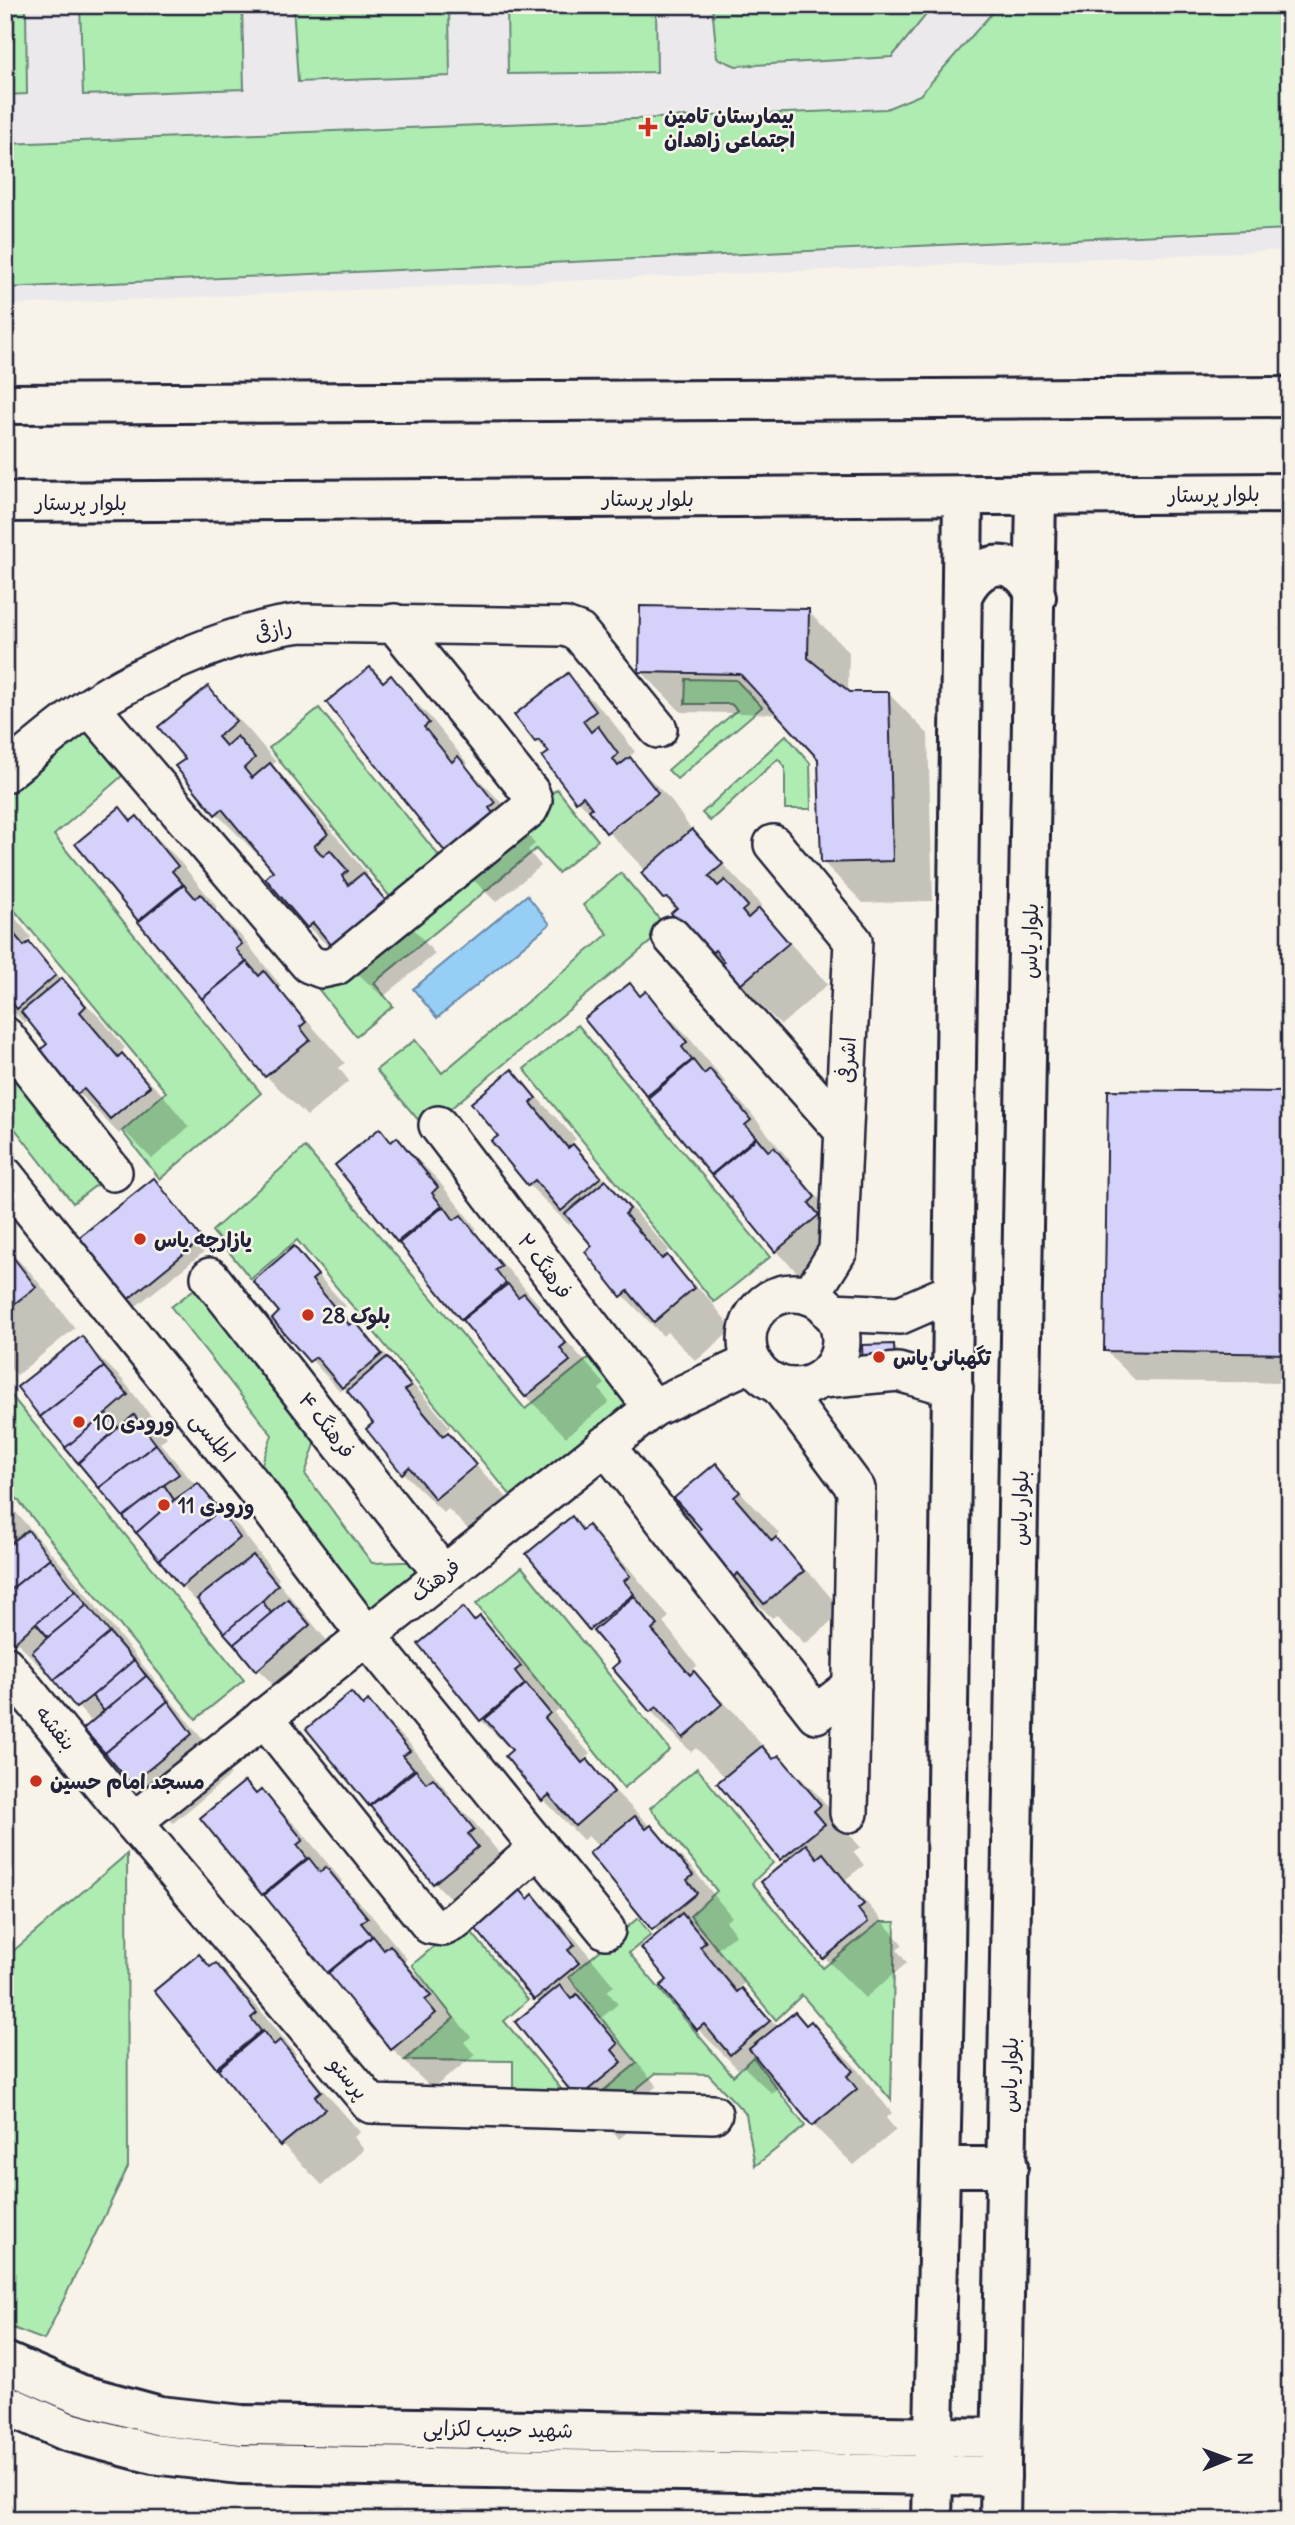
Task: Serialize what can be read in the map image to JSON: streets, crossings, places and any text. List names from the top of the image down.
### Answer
{
  "streets": {
    "main road": ["بلوار پرستار", "بلوار یاس", "شهید حبیب لکزایی"],
    "street": [
      "رازقی",
      "اشرفی",
      "فرهنگ ۲",
      "فرهنگ ۴",
      "اطلسی",
      "فرهنگ",
      "بنفشه",
      "پرستو"
    ]
  },
  "crossings": [
    ["بلوار پرستار", "بلوار یاس"],
    ["بلوار یاس", "شهید حبیب لکزایی"],
    ["اشرفی", "فرهنگ"],
    ["فرهنگ ۲", "فرهنگ"],
    ["فرهنگ ۴", "فرهنگ"],
    ["اطلسی", "فرهنگ"],
    ["فرهنگ", "بنفشه"],
    ["فرهنگ", "پرستو"],
    ["بنفشه", "پرستو"]
  ],
  "places": {
    "health": ["بیمارستان تامین اجتماعی زاهدان"],
    "other": [
      "یازارچه یاس",
      "بلوک 28",
      "تگهبانی یاس",
      "ورودی 10",
      "ورودی 11",
      "مسجد امام حسین"
    ]
  },
  "north": "right"
}
